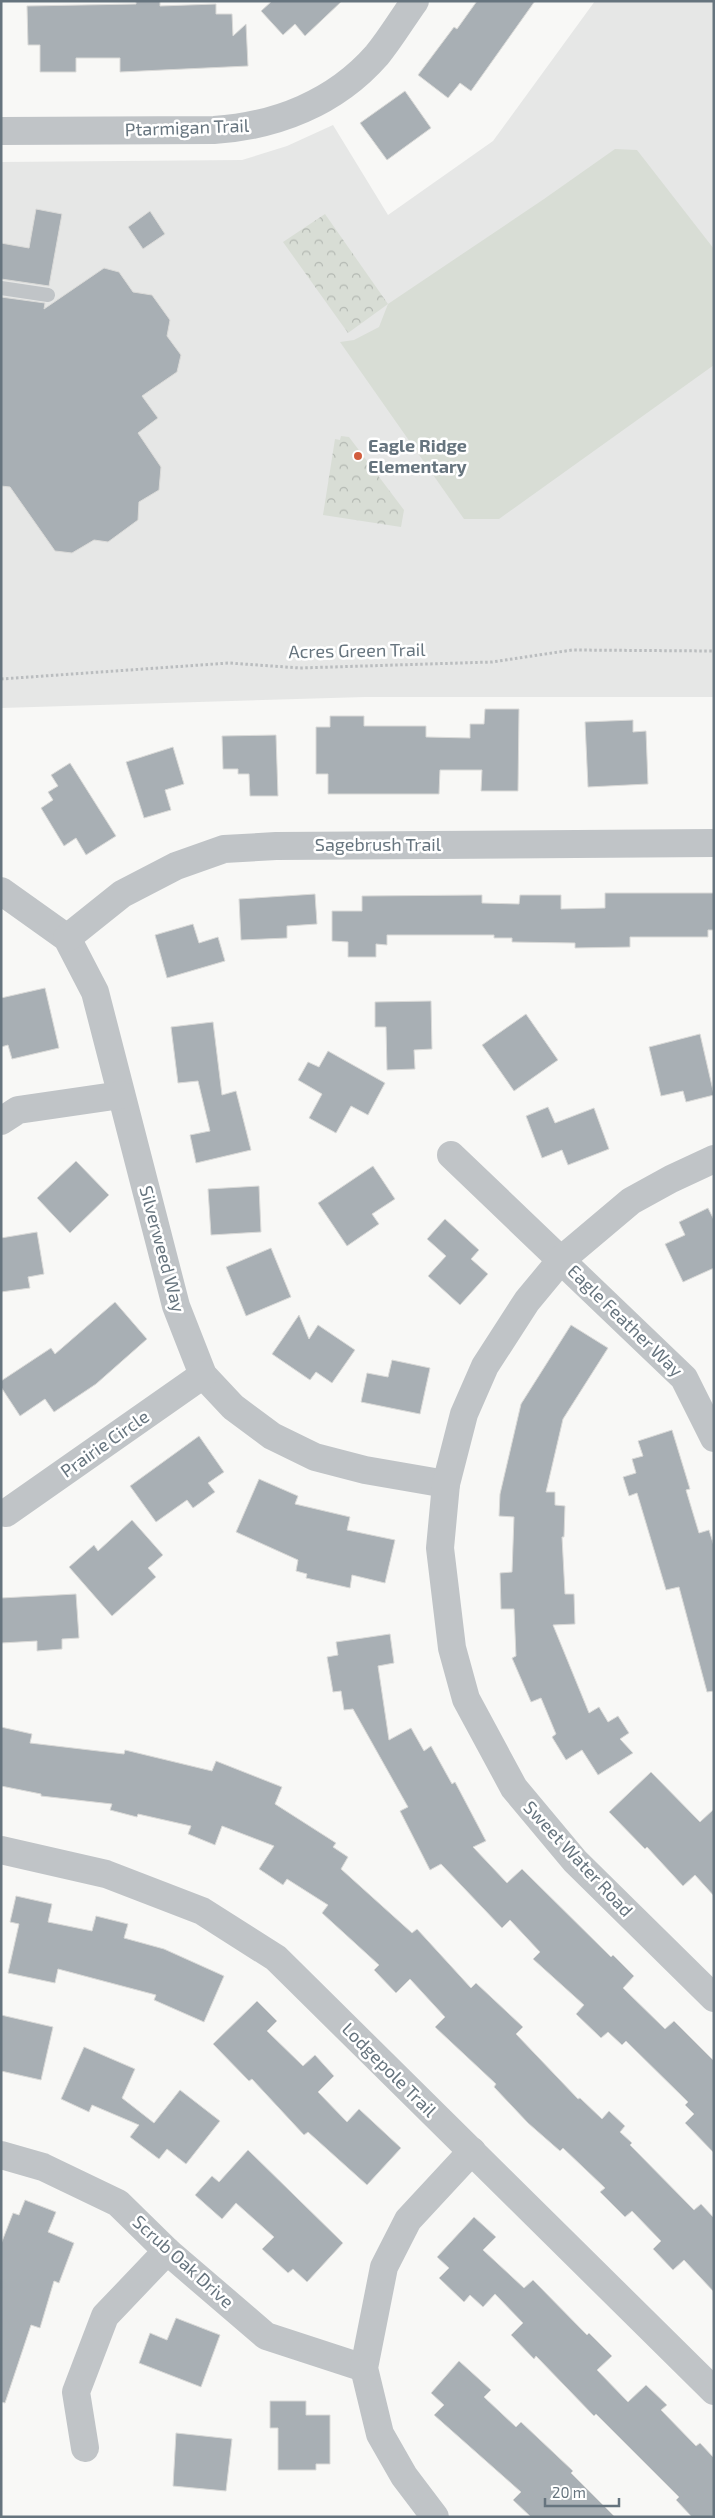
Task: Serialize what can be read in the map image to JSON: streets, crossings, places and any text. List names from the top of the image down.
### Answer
{
  "streets": {
    "street": [
      "Ptarmigan Trail",
      "Sagebrush Trail",
      "Silverweed Way",
      "Eagle Feather Way",
      "Prairie Circle",
      "Sweet Water Road",
      "Lodgepole Trail",
      "Scrub Oak Drive"
    ],
    "path": ["Acres Green Trail"]
  },
  "crossings": [
    ["Sagebrush Trail", "Silverweed Way"],
    ["Silverweed Way", "Prairie Circle"],
    ["Silverweed Way", "Sweet Water Road"],
    ["Eagle Feather Way", "Sweet Water Road"]
  ],
  "places": ["Eagle Ridge Elementary"],
  "scale_bar": "20 m"
}
